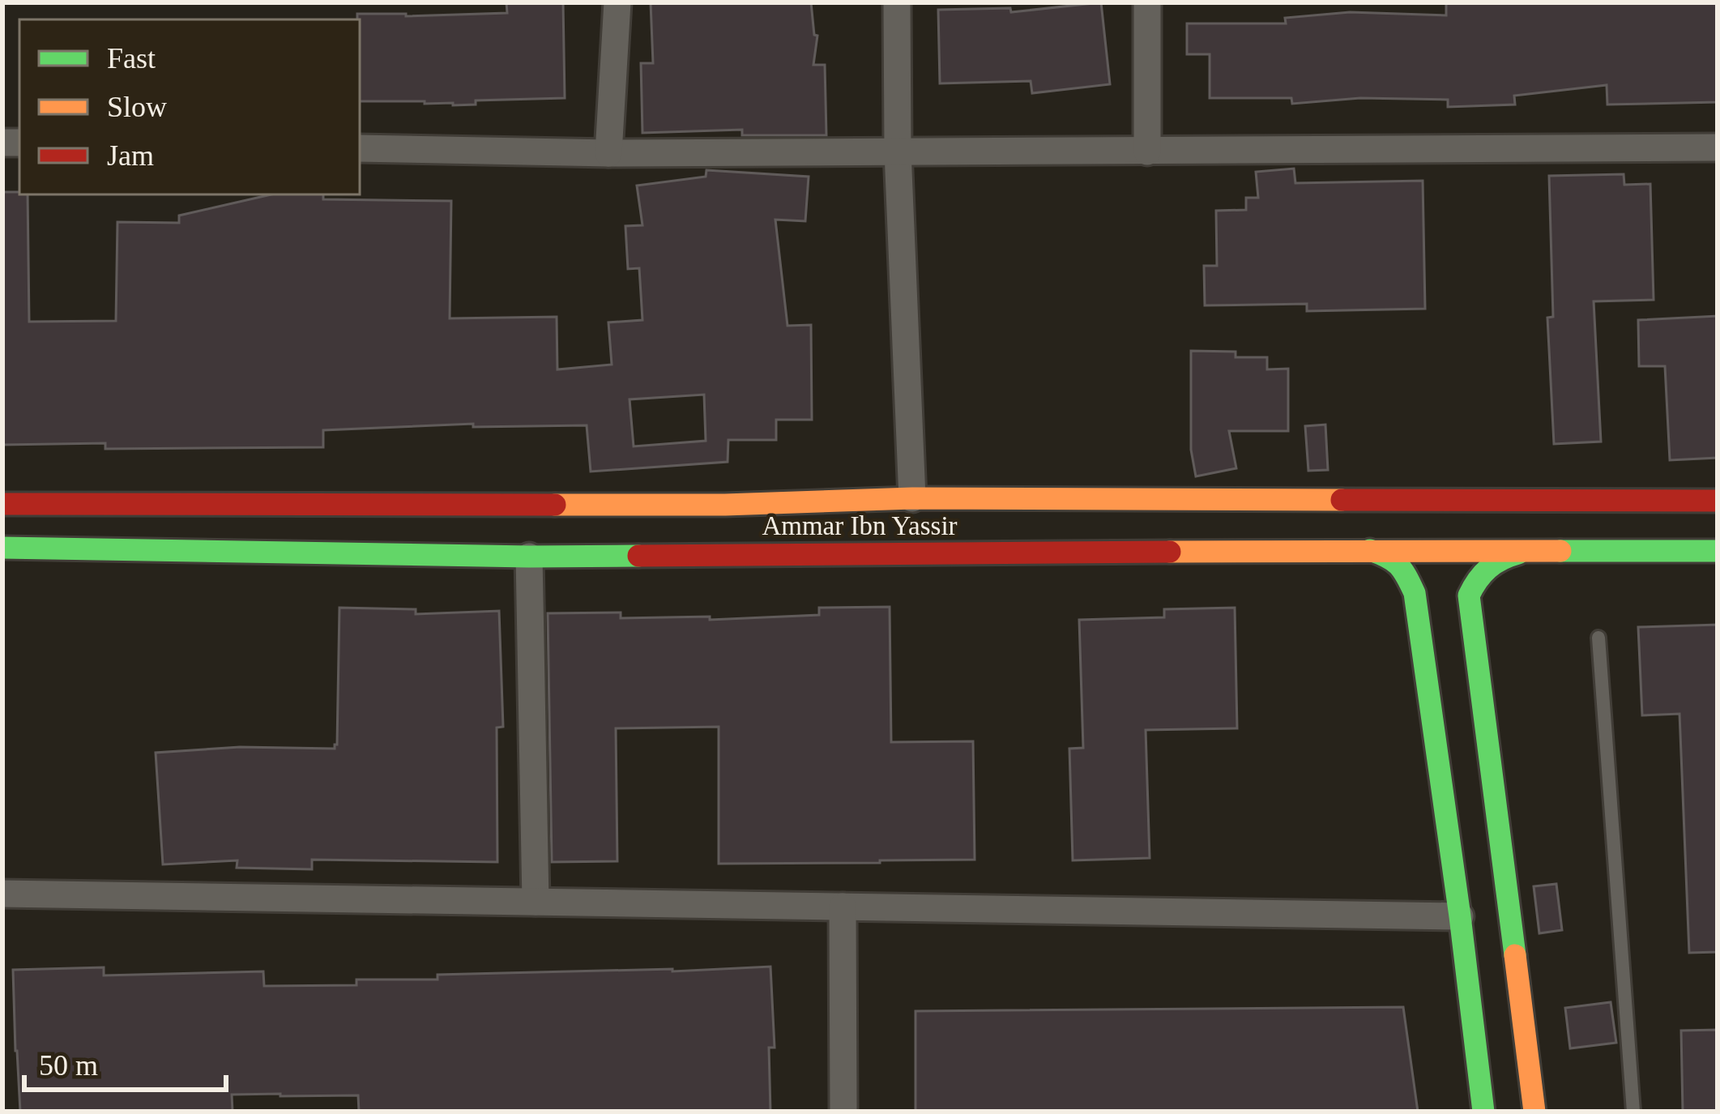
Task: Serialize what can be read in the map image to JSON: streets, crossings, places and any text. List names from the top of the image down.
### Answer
{
  "streets": {
    "street": ["Ammar Ibn Yassir"]
  },
  "legend": ["Fast", "Slow", "Jam"],
  "scale_bar": "50 m"
}
